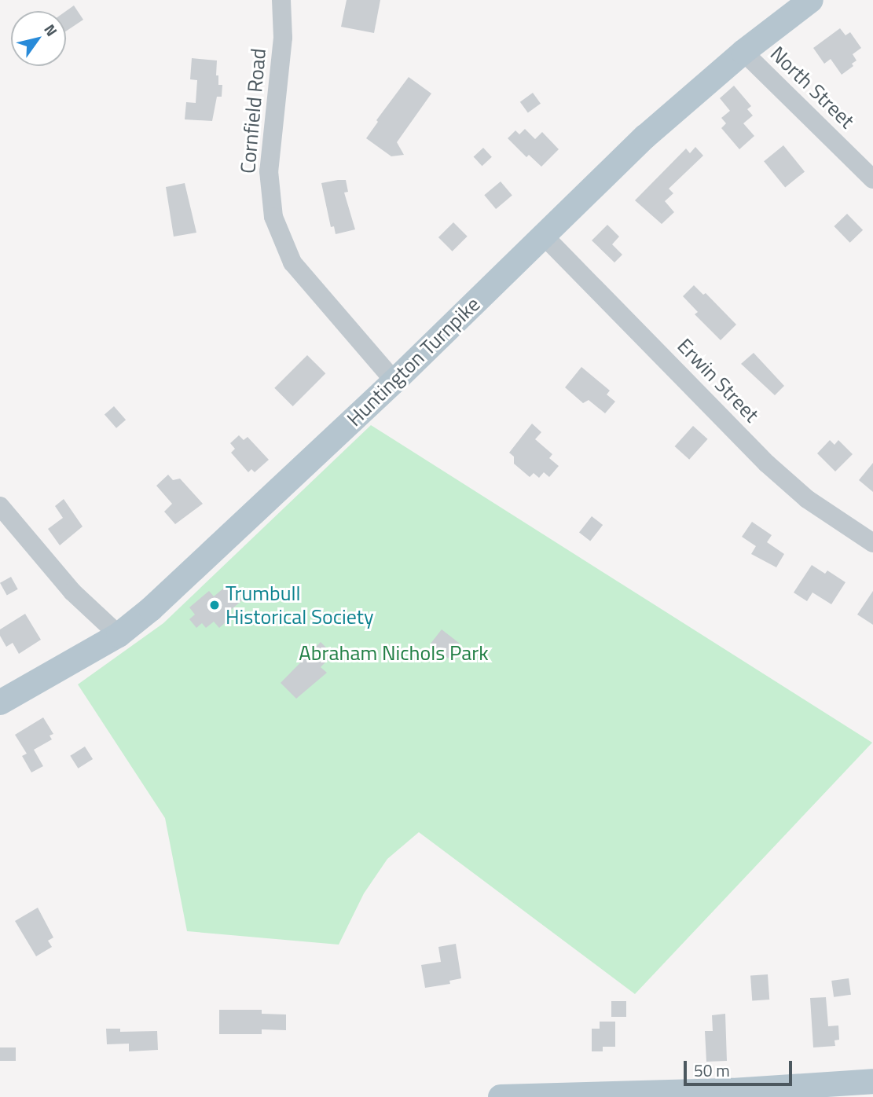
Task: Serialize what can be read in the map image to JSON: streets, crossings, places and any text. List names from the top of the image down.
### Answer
{
  "streets": {
    "main road": ["Huntington Turnpike"],
    "street": ["North Street", "Cornfield Road", "Erwin Street"]
  },
  "crossings": [
    ["North Street", "Huntington Turnpike"],
    ["Cornfield Road", "Huntington Turnpike"],
    ["Huntington Turnpike", "Erwin Street"]
  ],
  "parks": ["Abraham Nichols Park"],
  "places": ["Trumbull Historical Society"],
  "scale_bar": "50 m",
  "north": "top right"
}
